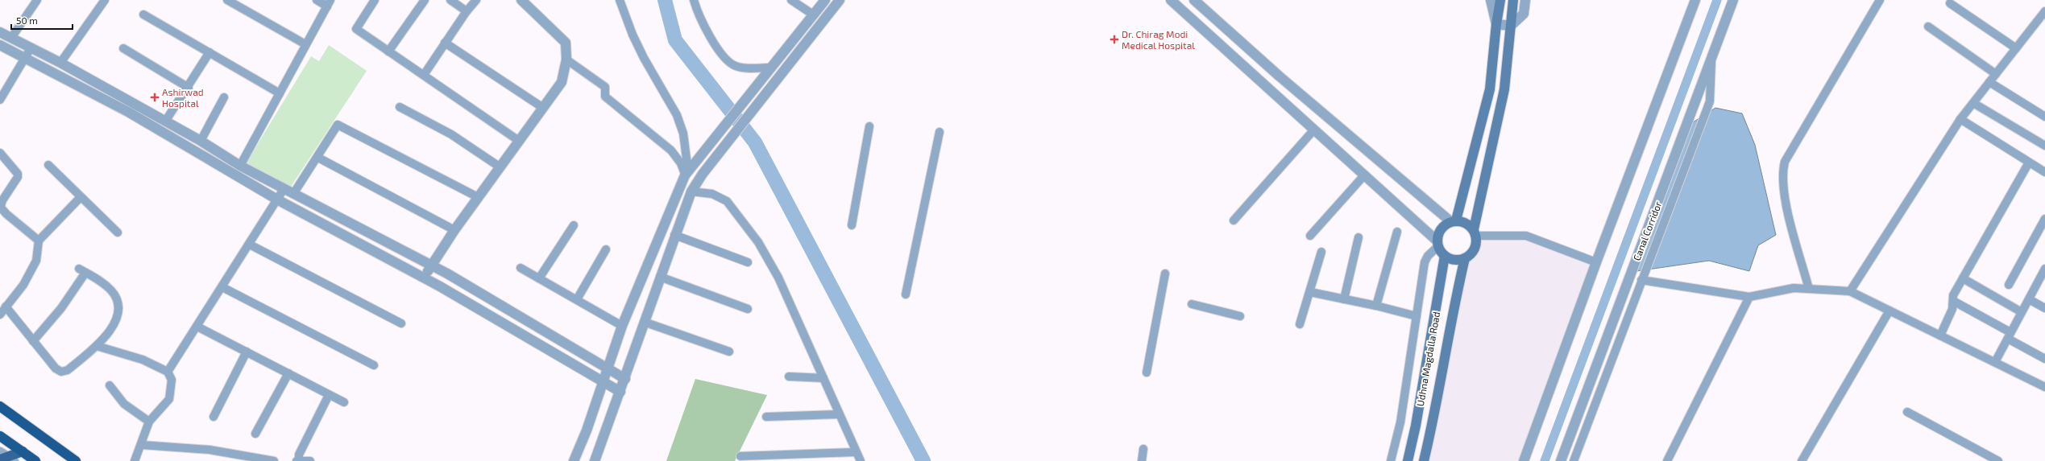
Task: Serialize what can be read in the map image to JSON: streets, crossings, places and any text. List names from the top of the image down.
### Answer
{
  "streets": {
    "main road": ["Udhna Magdalla Road"],
    "street": ["Canal Corridor"]
  },
  "places": {
    "health": ["Dr. Chirag Modi Medical Hospital", "Ashirwad Hospital"]
  },
  "scale_bar": "50 m"
}
